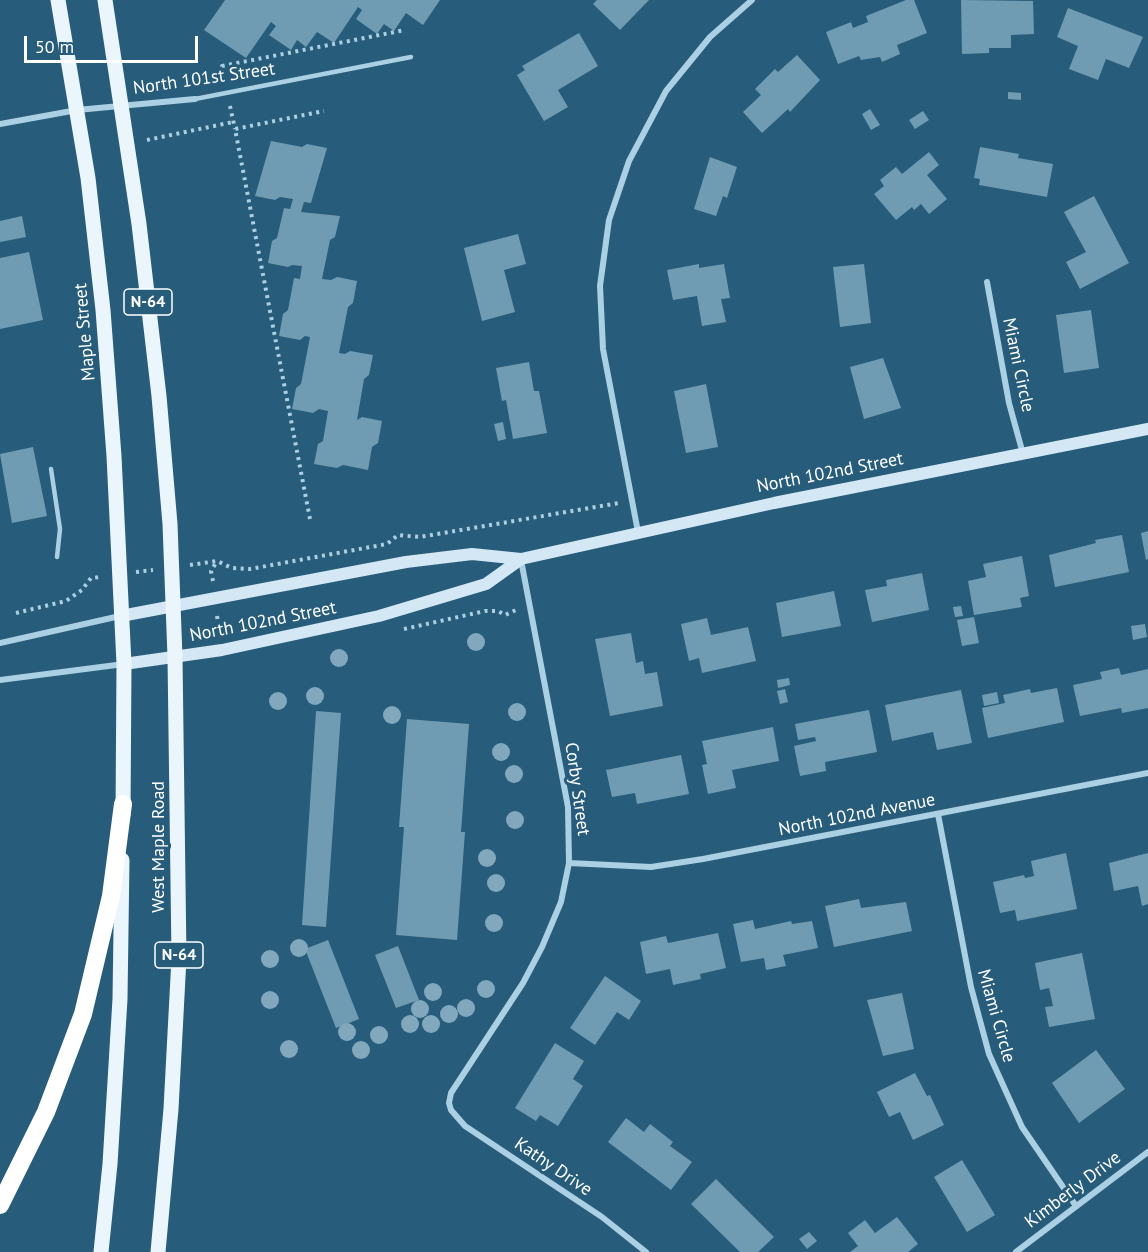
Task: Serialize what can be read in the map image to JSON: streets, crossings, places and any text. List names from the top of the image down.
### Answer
{
  "streets": {
    "main road": [
      "N-64",
      "Maple Street",
      "North 102nd Street",
      "West Maple Road"
    ],
    "street": [
      "North 101st Street",
      "Miami Circle",
      "Corby Street",
      "North 102nd Avenue",
      "Kathy Drive",
      "Kimberly Drive"
    ]
  },
  "crossings": [
    ["North 101st Street", "N-64"],
    ["North 101st Street", "Maple Street"],
    ["N-64", "North 102nd Street"],
    ["N-64", "West Maple Road"],
    ["Maple Street", "North 102nd Street"],
    ["Maple Street", "West Maple Road"],
    ["Miami Circle", "North 102nd Street"],
    ["Miami Circle", "North 102nd Avenue"],
    ["Miami Circle", "Kimberly Drive"],
    ["North 102nd Street", "Corby Street"],
    ["North 102nd Street", "West Maple Road"],
    ["Corby Street", "North 102nd Avenue"],
    ["Corby Street", "Kathy Drive"]
  ],
  "scale_bar": "50 m"
}
